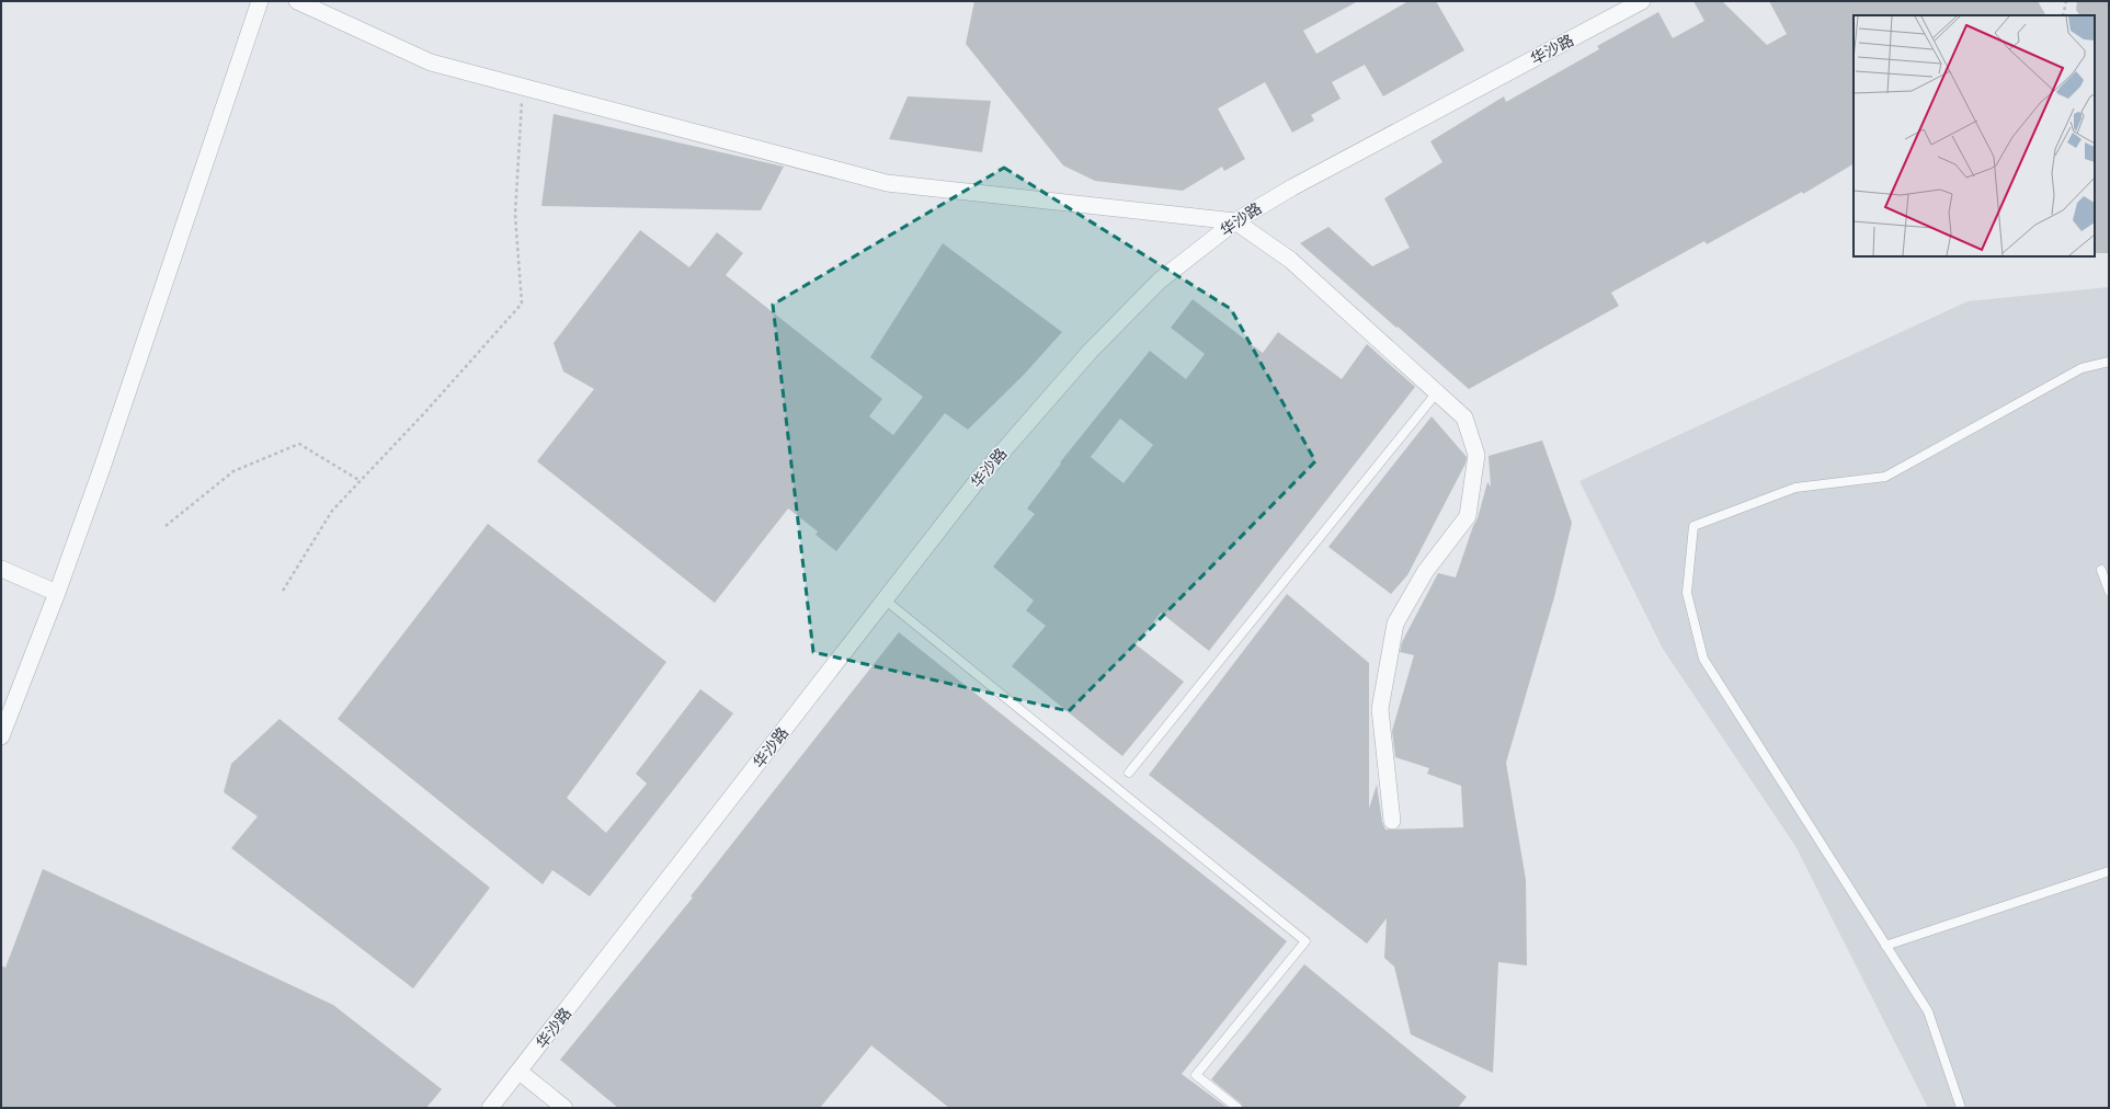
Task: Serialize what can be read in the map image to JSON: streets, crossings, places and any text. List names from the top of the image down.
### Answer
{
  "streets": {
    "street": ["华沙路"]
  }
}
